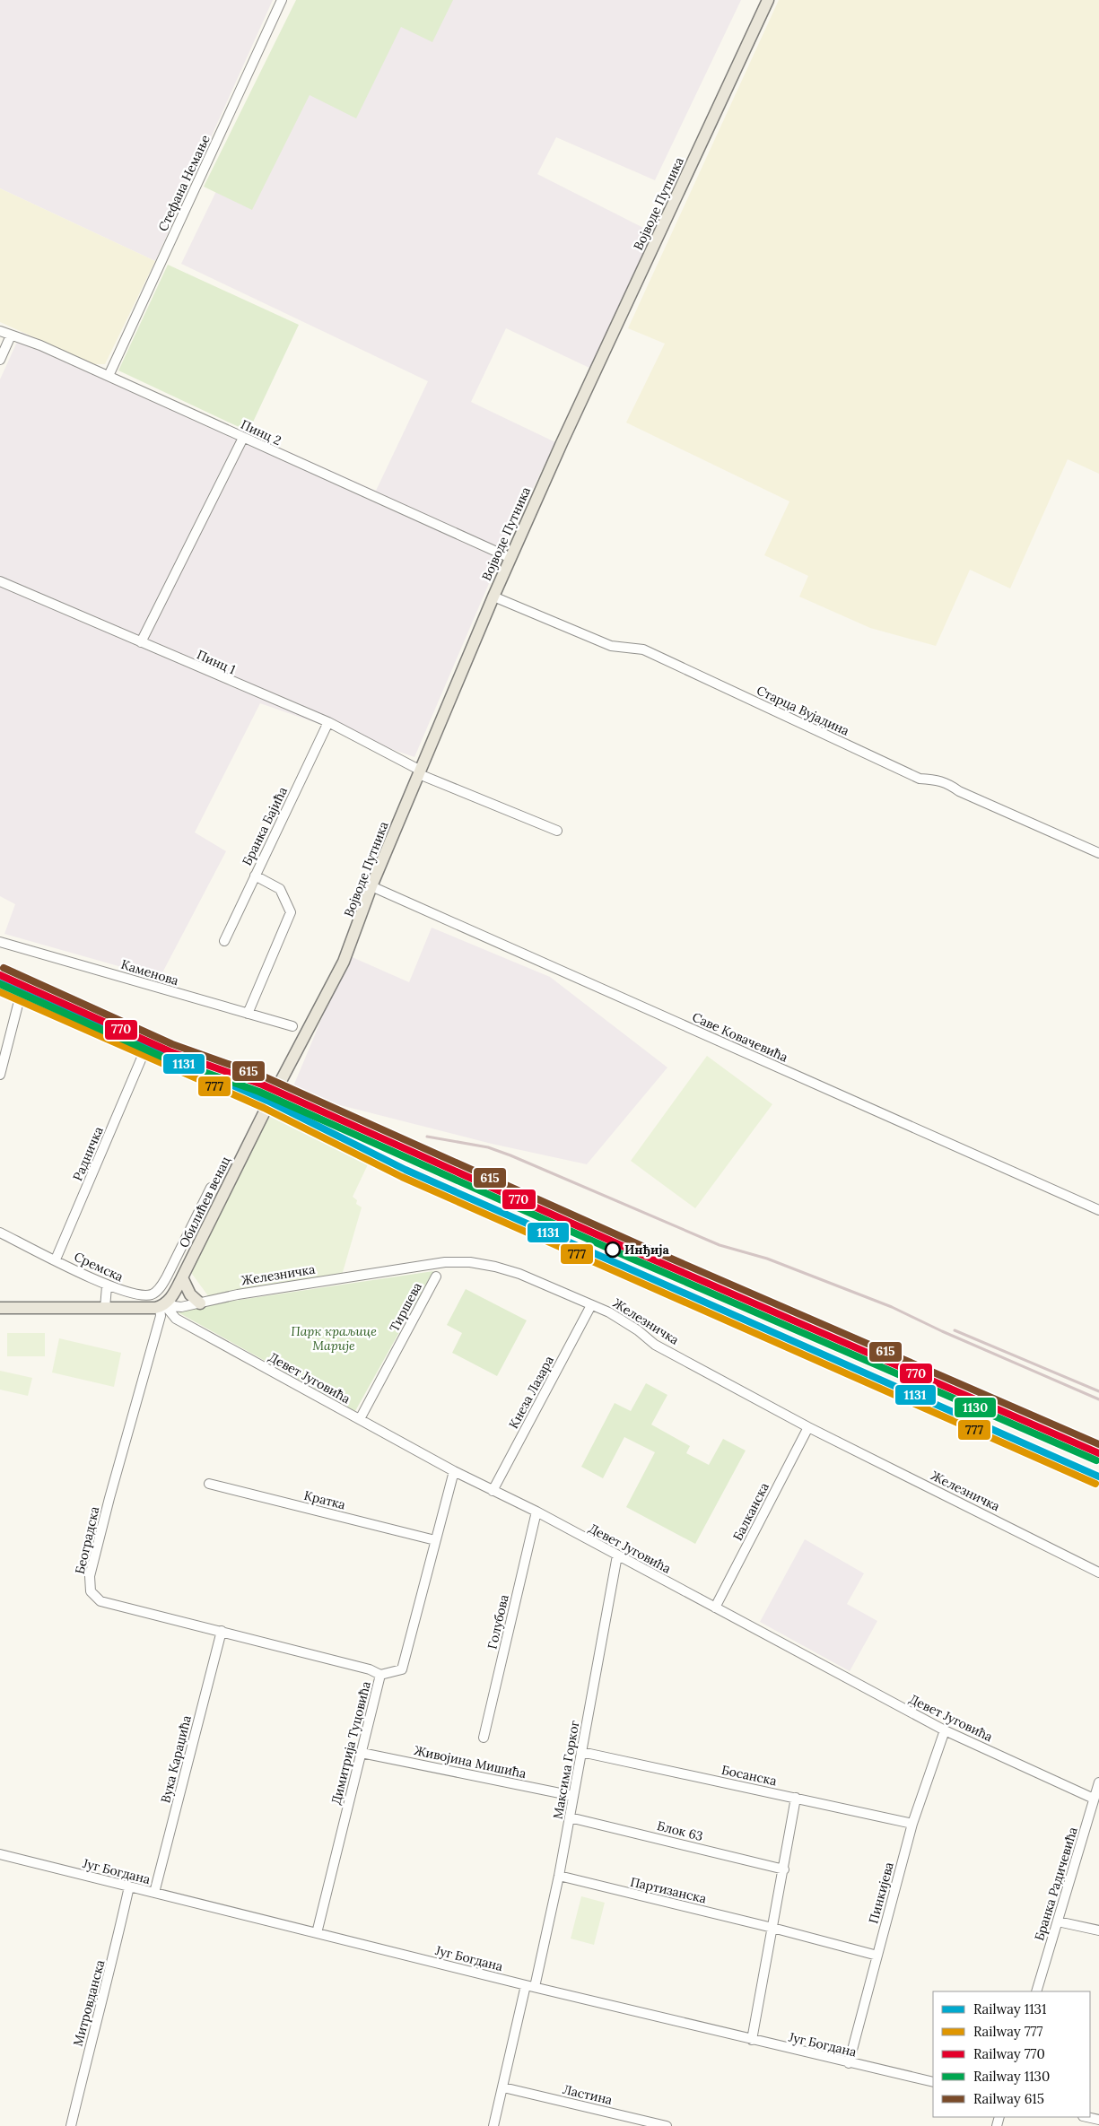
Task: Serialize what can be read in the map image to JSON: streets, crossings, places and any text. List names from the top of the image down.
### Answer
{
  "streets": {
    "main road": ["Војводе Путника", "Обилићев венац", "Железничка"],
    "street": [
      "Стефана Немање",
      "Пинц 2",
      "Пинц 1",
      "Старца Вујадина",
      "Бранка Бајића",
      "Каменова",
      "Саве Ковачевића",
      "Радничка",
      "Сремска",
      "Тиршева",
      "Девет Југовића",
      "Кнеза Лазара",
      "Кратка",
      "Балканска",
      "Београдска",
      "Голубова",
      "Димитрија Туцовића",
      "Вука Караџића",
      "Живојина Мишића",
      "Максима Горког",
      "Босанска",
      "Блок 63",
      "Југ Богдана",
      "Бранка Радичевића",
      "Партизанска",
      "Пинкијева",
      "Митровданска",
      "Ластина"
    ]
  },
  "crossings": [
    ["Стефана Немање", "Пинц 2"],
    ["Војводе Путника", "Пинц 2"],
    ["Војводе Путника", "Пинц 1"],
    ["Војводе Путника", "Старца Вујадина"],
    ["Војводе Путника", "Саве Ковачевића"],
    ["Пинц 1", "Бранка Бајића"],
    ["Радничка", "Сремска"],
    ["Обилићев венац", "Железничка"],
    ["Обилићев венац", "Девет Југовића"],
    ["Обилићев венац", "Београдска"],
    ["Железничка", "Девет Југовића"],
    ["Железничка", "Кнеза Лазара"],
    ["Железничка", "Балканска"],
    ["Железничка", "Београдска"],
    ["Тиршева", "Девет Југовића"],
    ["Девет Југовића", "Кнеза Лазара"],
    ["Девет Југовића", "Балканска"],
    ["Девет Југовића", "Београдска"],
    ["Девет Југовића", "Голубова"],
    ["Девет Југовића", "Димитрија Туцовића"],
    ["Девет Југовића", "Максима Горког"],
    ["Девет Југовића", "Бранка Радичевића"],
    ["Девет Југовића", "Пинкијева"],
    ["Кратка", "Димитрија Туцовића"],
    ["Београдска", "Димитрија Туцовића"],
    ["Београдска", "Вука Караџића"],
    ["Димитрија Туцовића", "Живојина Мишића"],
    ["Димитрија Туцовића", "Југ Богдана"],
    ["Вука Караџића", "Југ Богдана"],
    ["Живојина Мишића", "Максима Горког"],
    ["Максима Горког", "Босанска"],
    ["Максима Горког", "Блок 63"],
    ["Максима Горког", "Југ Богдана"],
    ["Максима Горког", "Партизанска"],
    ["Максима Горког", "Ластина"],
    ["Босанска", "Пинкијева"],
    ["Југ Богдана", "Пинкијева"],
    ["Југ Богдана", "Митровданска"],
    ["Партизанска", "Пинкијева"]
  ],
  "parks": ["Парк краљице Марије"],
  "places": ["Инђија"],
  "lines": [
    "rail line 615",
    "rail line 770",
    "rail line 1131",
    "rail line 1130",
    "rail line 777"
  ],
  "legend": [
    "Railway 1131",
    "Railway 777",
    "Railway 770",
    "Railway 1130",
    "Railway 615"
  ]
}
